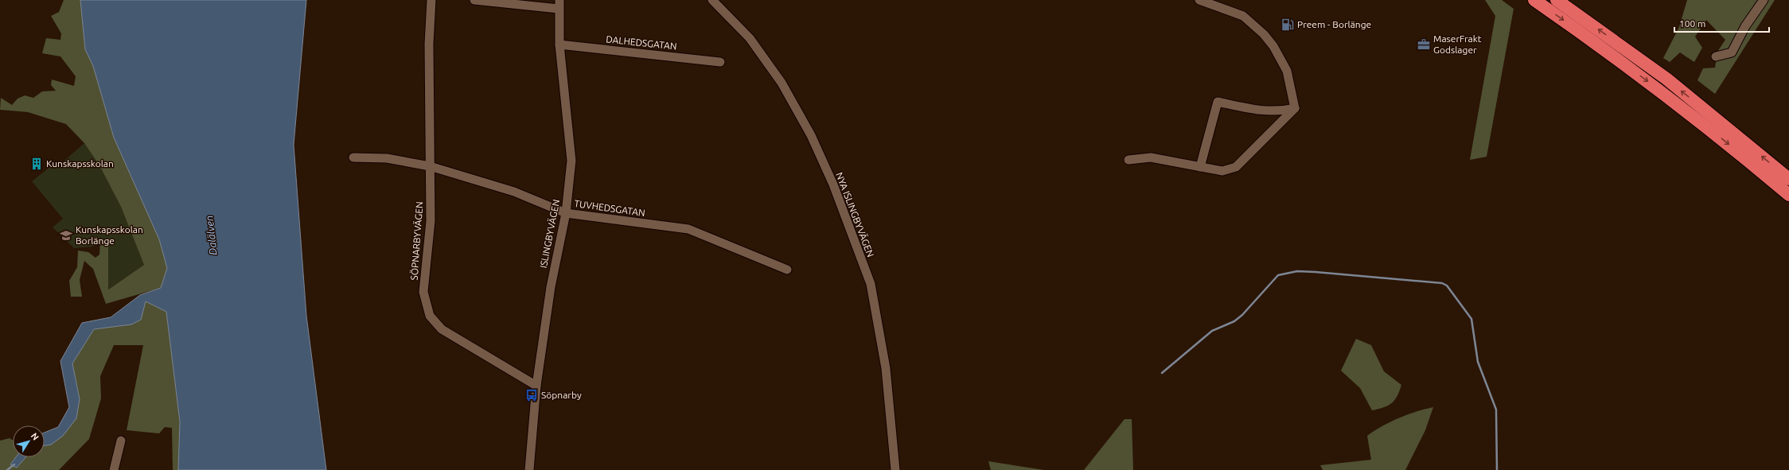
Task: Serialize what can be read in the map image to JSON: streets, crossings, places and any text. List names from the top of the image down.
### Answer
{
  "streets": {
    "street": [
      "DALHEDSGATAN",
      "TUVHEDSGATAN",
      "NYA ISLINGBYVÄGEN",
      "ISLINGBYVÄGEN",
      "SÖPNARBYVÄGEN"
    ]
  },
  "crossings": [
    ["DALHEDSGATAN", "ISLINGBYVÄGEN"],
    ["TUVHEDSGATAN", "ISLINGBYVÄGEN"],
    ["TUVHEDSGATAN", "SÖPNARBYVÄGEN"],
    ["ISLINGBYVÄGEN", "SÖPNARBYVÄGEN"]
  ],
  "water": ["Dalälven"],
  "places": {
    "fuel station": ["Preem - Borlänge"],
    "office": ["MaserFrakt Godslager"],
    "building": ["Kunskapsskolan"],
    "school or university": ["Kunskapsskolan Borlänge"],
    "bus stop": ["Söpnarby"]
  },
  "scale_bar": "100 m",
  "north": "top right"
}
